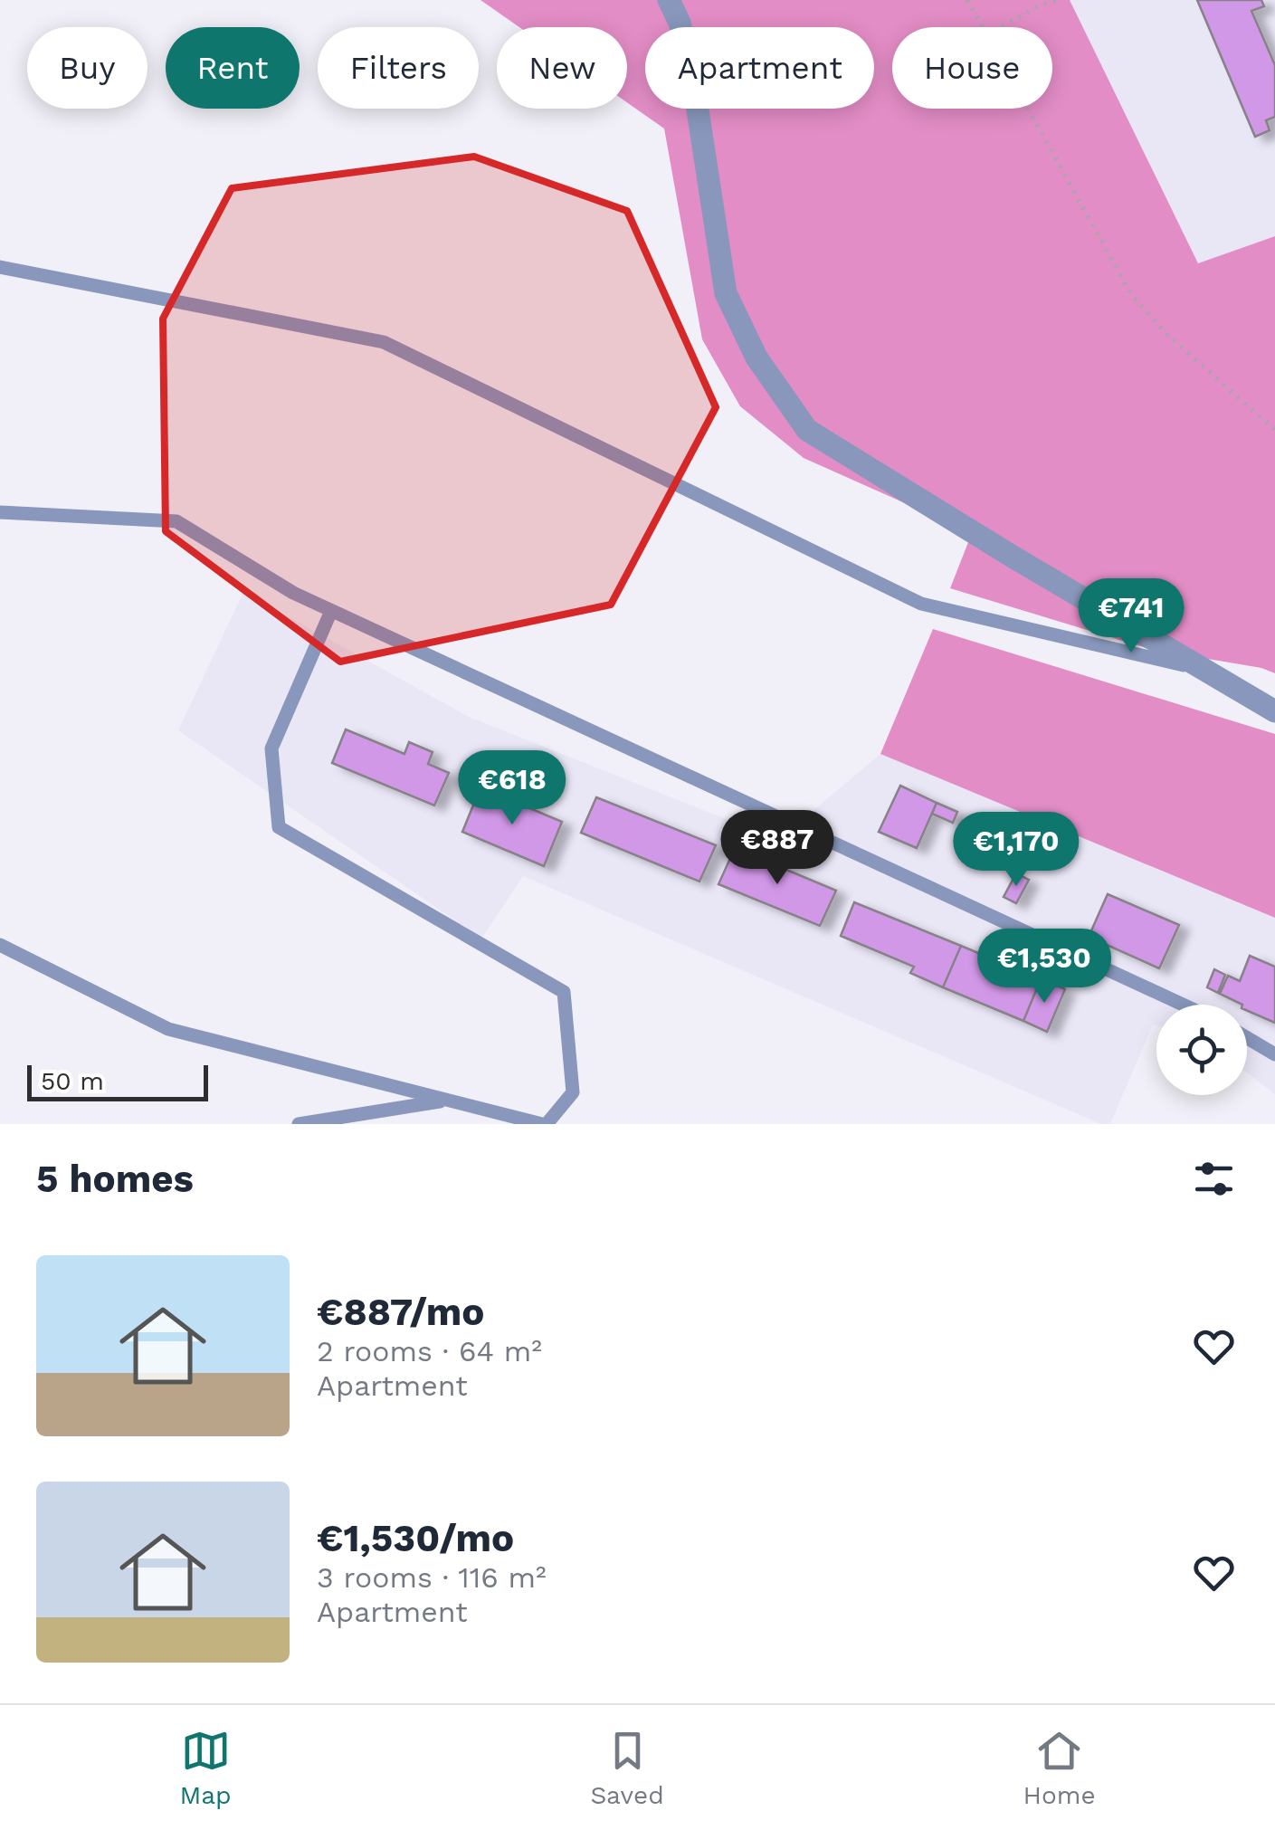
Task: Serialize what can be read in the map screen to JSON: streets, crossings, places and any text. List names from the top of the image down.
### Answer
{
  "scale_bar": "50 m",
  "page": {
    "chip": [
      "Buy",
      "Rent",
      "Filters",
      "New",
      "Apartment",
      "House"
    ],
    "price": [
      "€741",
      "€618",
      "€887",
      "€1,170",
      "€1,530"
    ],
    "scale": "50 m",
    "heading": "5 homes",
    "list": [
      {
        "name": "€887/mo",
        "note": "2 rooms · 64 m² · Apartment"
      },
      {
        "name": "€1,530/mo",
        "note": "3 rooms · 116 m² · Apartment"
      }
    ],
    "tabs": ["Map", "Saved", "Home"]
  }
}
